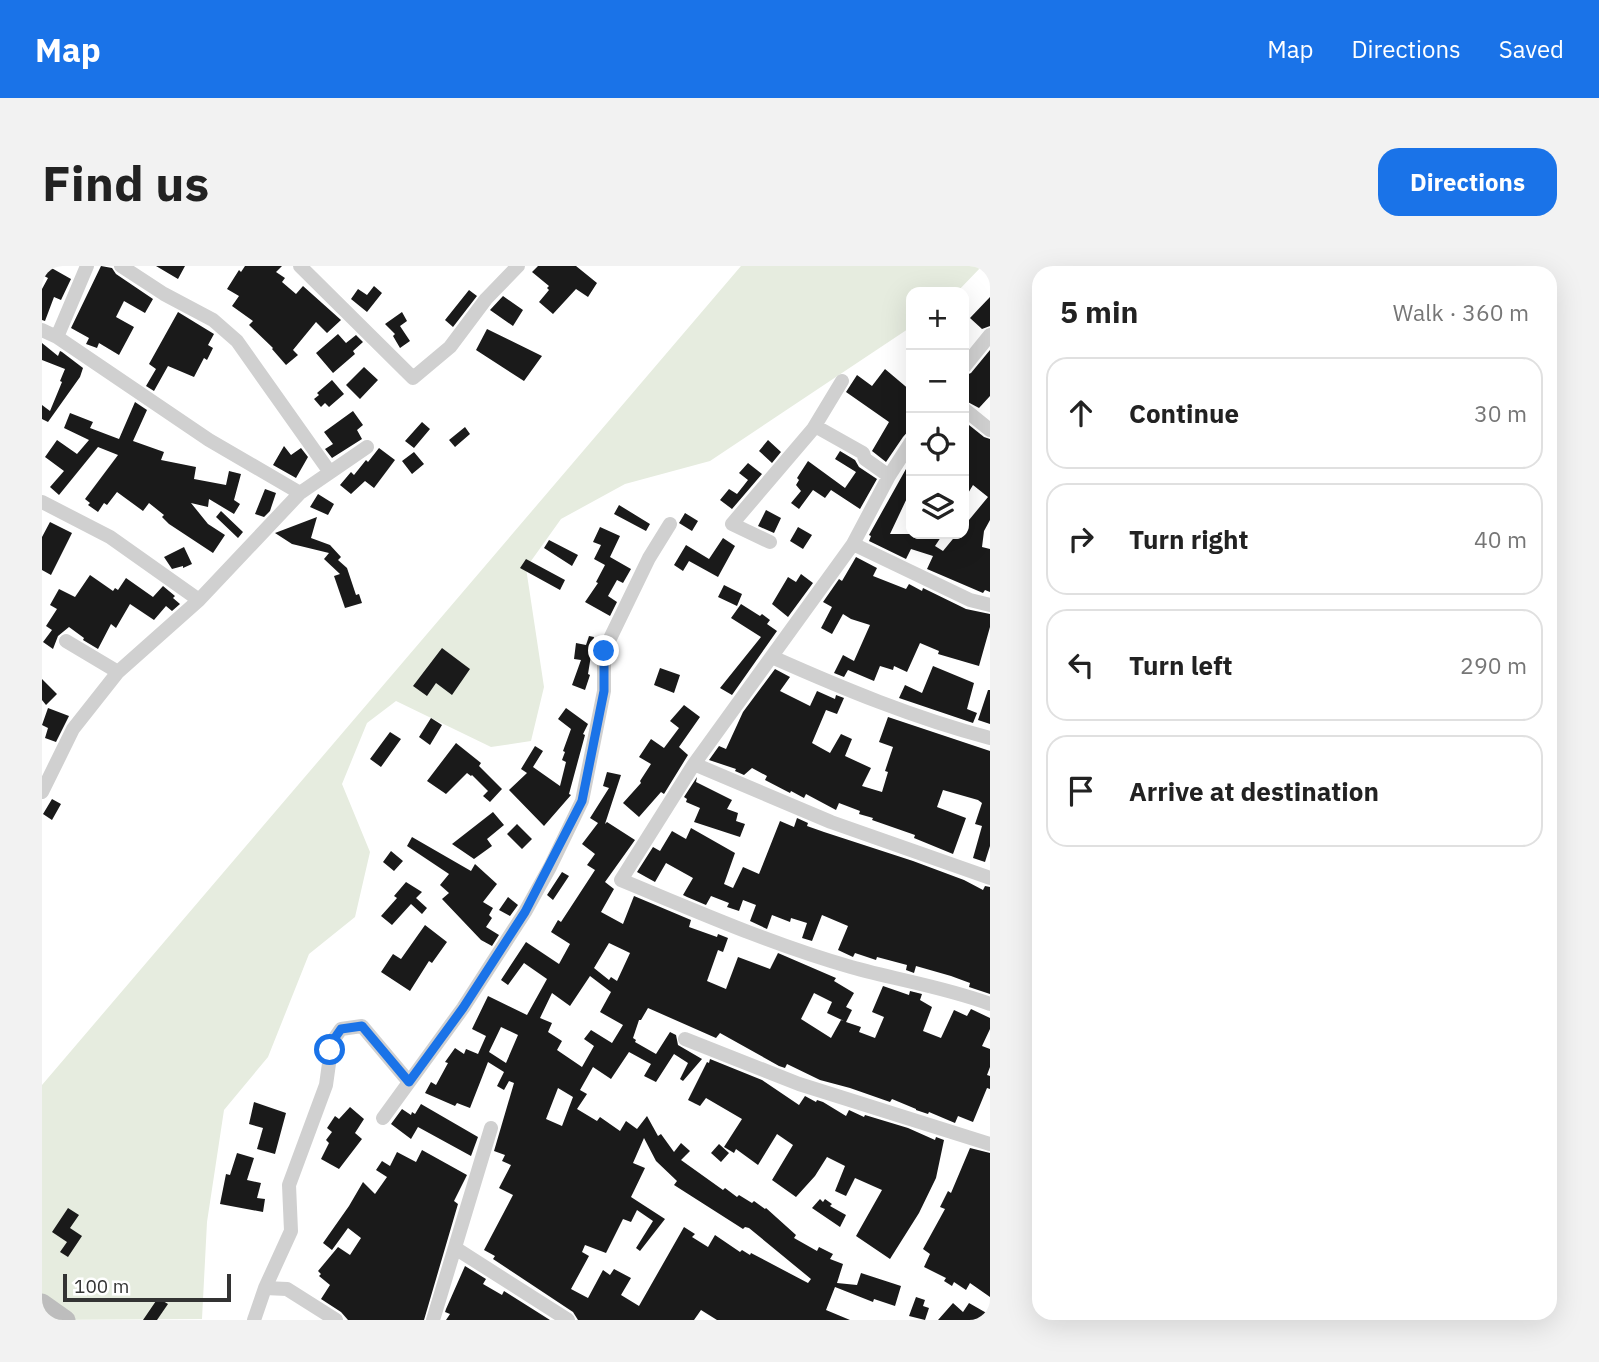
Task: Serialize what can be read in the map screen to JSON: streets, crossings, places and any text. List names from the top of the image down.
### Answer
{
  "scale_bar": "100 m",
  "page": {
    "header": "Map",
    "nav": ["Map", "Directions", "Saved"],
    "buttons": "Directions",
    "title": "Find us",
    "heading": ["5 min", "Walk · 360 m"],
    "map_buttons": ["+", "−"],
    "list": [
      ["Continue", "30 m"],
      ["Turn right", "40 m"],
      ["Turn left", "290 m"],
      "Arrive at destination"
    ],
    "scale": "100 m"
  }
}
